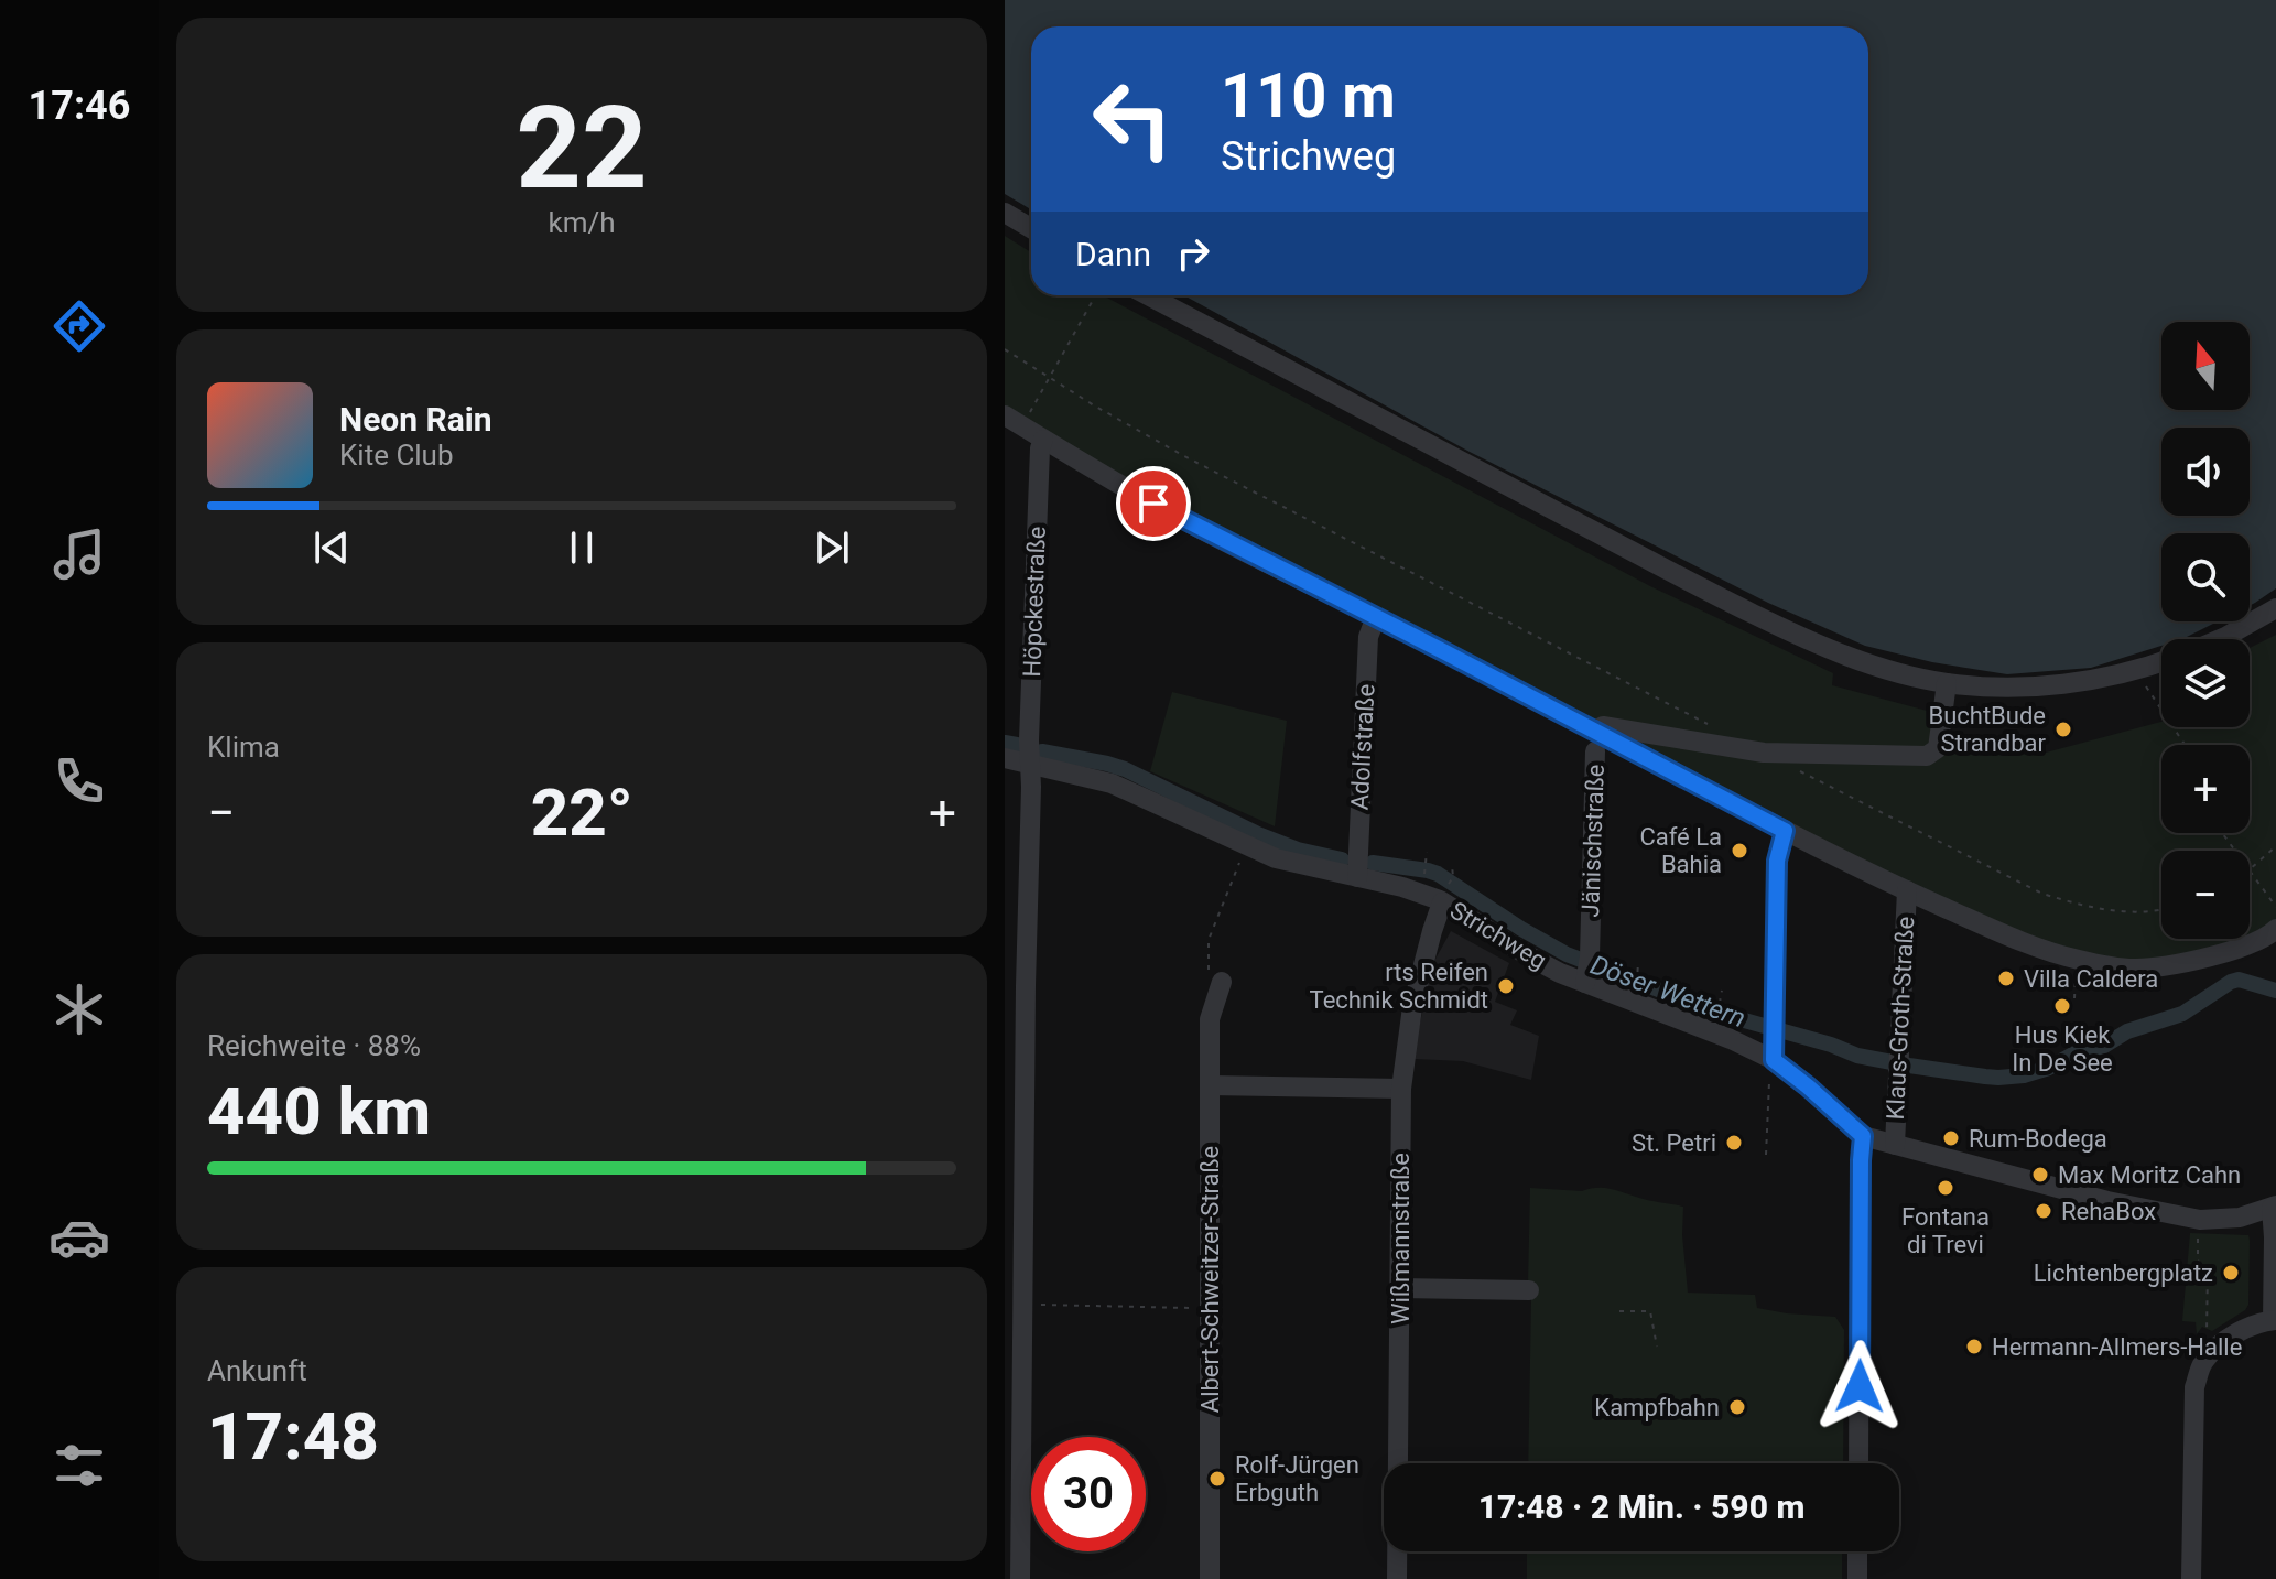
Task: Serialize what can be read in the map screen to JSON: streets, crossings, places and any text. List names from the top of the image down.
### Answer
{
  "streets": {
    "street": [
      "Höpckestraße",
      "Adolfstraße",
      "Jänischstraße",
      "Strichweg",
      "Klaus-Groth-Straße",
      "Wißmannstraße",
      "Albert-Schweitzer-Straße"
    ]
  },
  "crossings": [
    ["Höpckestraße", "Strichweg"],
    ["Adolfstraße", "Strichweg"],
    ["Jänischstraße", "Strichweg"],
    ["Strichweg", "Klaus-Groth-Straße"],
    ["Strichweg", "Wißmannstraße"]
  ],
  "water": ["Döser Wettern"],
  "places": [
    "BuchtBude Strandbar",
    "Café La Bahia",
    "Villa Caldera",
    "rts Reifen Technik Schmidt",
    "Hus Kiek In De See",
    "Rum-Bodega",
    "St. Petri",
    "Max Moritz Cahn",
    "Fontana di Trevi",
    "RehaBox",
    "Lichtenbergplatz",
    "Hermann-Allmers-Halle",
    "Kampfbahn",
    "Rolf-Jürgen Erbguth"
  ],
  "north": "top",
  "page": {
    "tabs": "17:46",
    "tile": [
      ["22", "km/h"],
      "Klima",
      ["Reichweite · 88%", "440 km"],
      ["Ankunft", "17:48"]
    ],
    "turn": ["110 m", "Strichweg"],
    "then": "Dann",
    "map_buttons": ["+", "−"],
    "song": ["Neon Rain", "Kite Club"],
    "heat": ["−", "22°", "+"],
    "limit": "30",
    "trip": "17:48 · 2 Min. · 590 m"
  }
}
